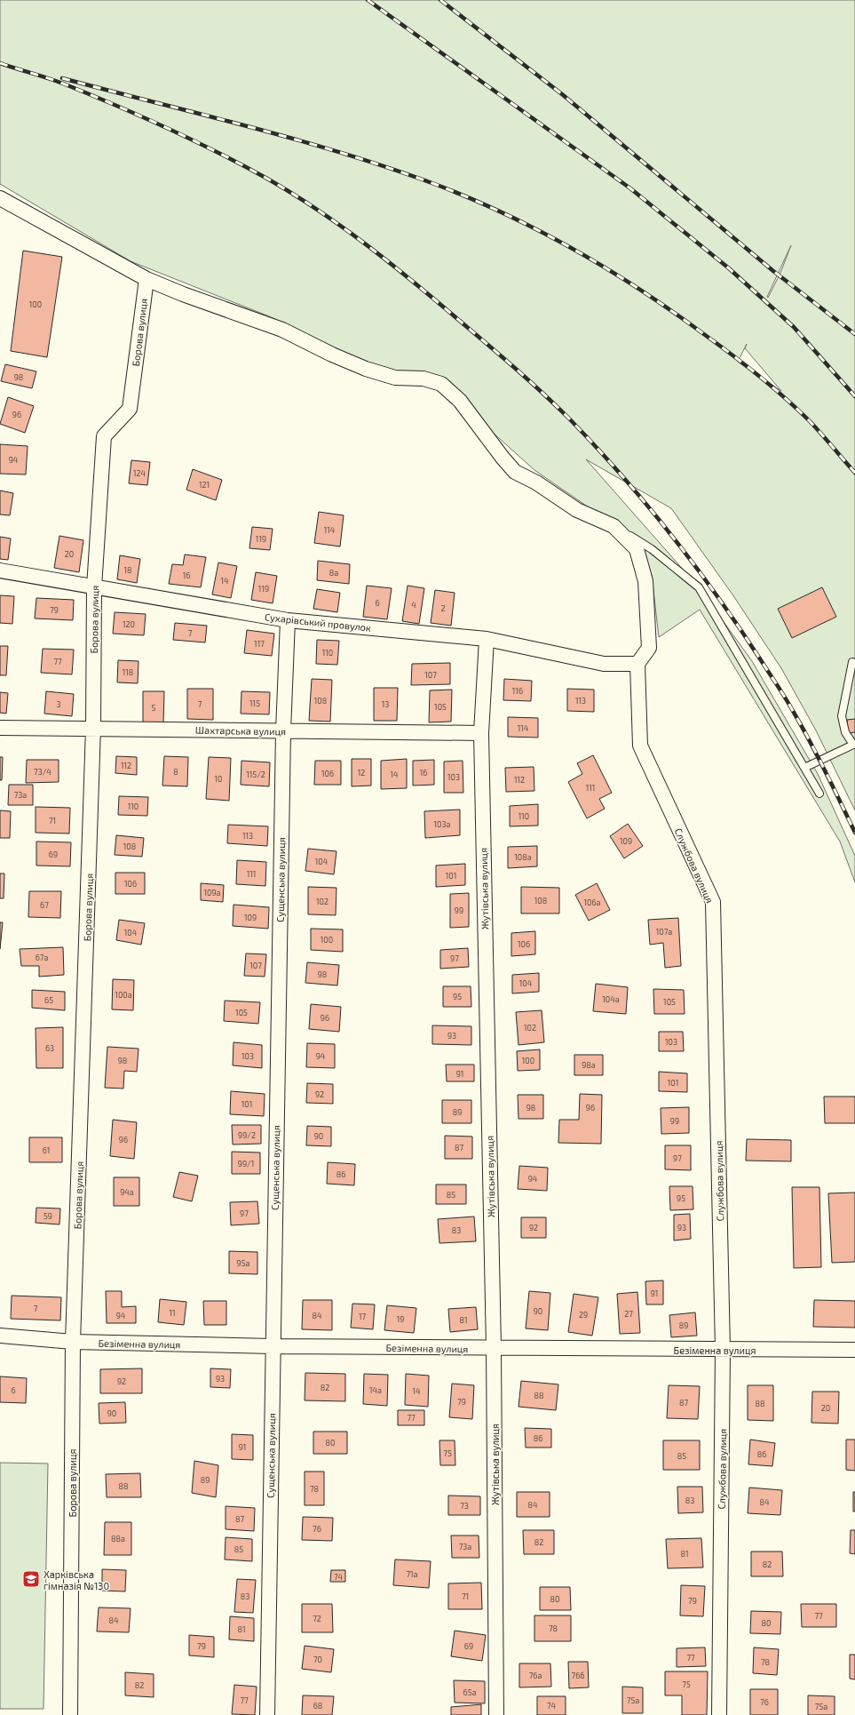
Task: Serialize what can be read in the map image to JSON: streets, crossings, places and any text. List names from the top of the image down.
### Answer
{
  "streets": {
    "street": [
      "Борова вулиця",
      "Сухарівський провулок",
      "Шахтарська вулиця",
      "Службова вулиця",
      "Сущенська вулиця",
      "Жутівська вулиця",
      "Безіменна вулиця"
    ]
  },
  "crossings": [
    ["Борова вулиця", "Сухарівський провулок"],
    ["Борова вулиця", "Шахтарська вулиця"],
    ["Борова вулиця", "Безіменна вулиця"],
    ["Сухарівський провулок", "Службова вулиця"],
    ["Сухарівський провулок", "Сущенська вулиця"],
    ["Сухарівський провулок", "Жутівська вулиця"],
    ["Шахтарська вулиця", "Сущенська вулиця"],
    ["Шахтарська вулиця", "Жутівська вулиця"],
    ["Службова вулиця", "Безіменна вулиця"],
    ["Сущенська вулиця", "Безіменна вулиця"],
    ["Жутівська вулиця", "Безіменна вулиця"]
  ],
  "places": {
    "school or university": ["Харківська гімназія №130"]
  },
  "house_numbers": [
    "100",
    "98",
    "96",
    "94",
    "124",
    "121",
    "114",
    "119",
    "20",
    "18",
    "8а",
    "16",
    "14",
    "119",
    "6",
    "4",
    "2",
    "79",
    "120",
    "7",
    "117",
    "110",
    "77",
    "118",
    "107",
    "116",
    "108",
    "113",
    "115",
    "3",
    "7",
    "13",
    "105",
    "5",
    "114",
    "112",
    "73/4",
    "8",
    "12",
    "16",
    "106",
    "115/2",
    "14",
    "103",
    "10",
    "112",
    "111",
    "73а",
    "110",
    "110",
    "71",
    "103а",
    "113",
    "109",
    "108",
    "69",
    "108а",
    "104",
    "111",
    "101",
    "106",
    "109а",
    "108",
    "102",
    "106а",
    "67",
    "99",
    "109",
    "107а",
    "104",
    "100",
    "106",
    "67а",
    "97",
    "107",
    "98",
    "104",
    "100а",
    "95",
    "104а",
    "65",
    "105",
    "105",
    "96",
    "102",
    "93",
    "103",
    "63",
    "103",
    "94",
    "98",
    "100",
    "98а",
    "91",
    "101",
    "92",
    "101",
    "98",
    "96",
    "89",
    "99",
    "99/2",
    "90",
    "96",
    "87",
    "61",
    "97",
    "99/1",
    "86",
    "94",
    "94а",
    "85",
    "95",
    "97",
    "59",
    "92",
    "93",
    "83",
    "95а",
    "91",
    "7",
    "90",
    "11",
    "27",
    "29",
    "94",
    "84",
    "17",
    "19",
    "81",
    "89",
    "93",
    "92",
    "82",
    "6",
    "14а",
    "14",
    "88",
    "79",
    "87",
    "88",
    "20",
    "90",
    "77",
    "86",
    "80",
    "91",
    "75",
    "86",
    "85",
    "89",
    "88",
    "78",
    "83",
    "84",
    "84",
    "73",
    "87",
    "76",
    "88а",
    "82",
    "73а",
    "85",
    "81",
    "82",
    "71а",
    "74",
    "83",
    "71",
    "80",
    "79",
    "77",
    "72",
    "84",
    "80",
    "78",
    "81",
    "79",
    "69",
    "77",
    "70",
    "78",
    "76а",
    "76б",
    "75",
    "82",
    "65а",
    "77",
    "75а",
    "76",
    "68",
    "74",
    "75а"
  ]
}
